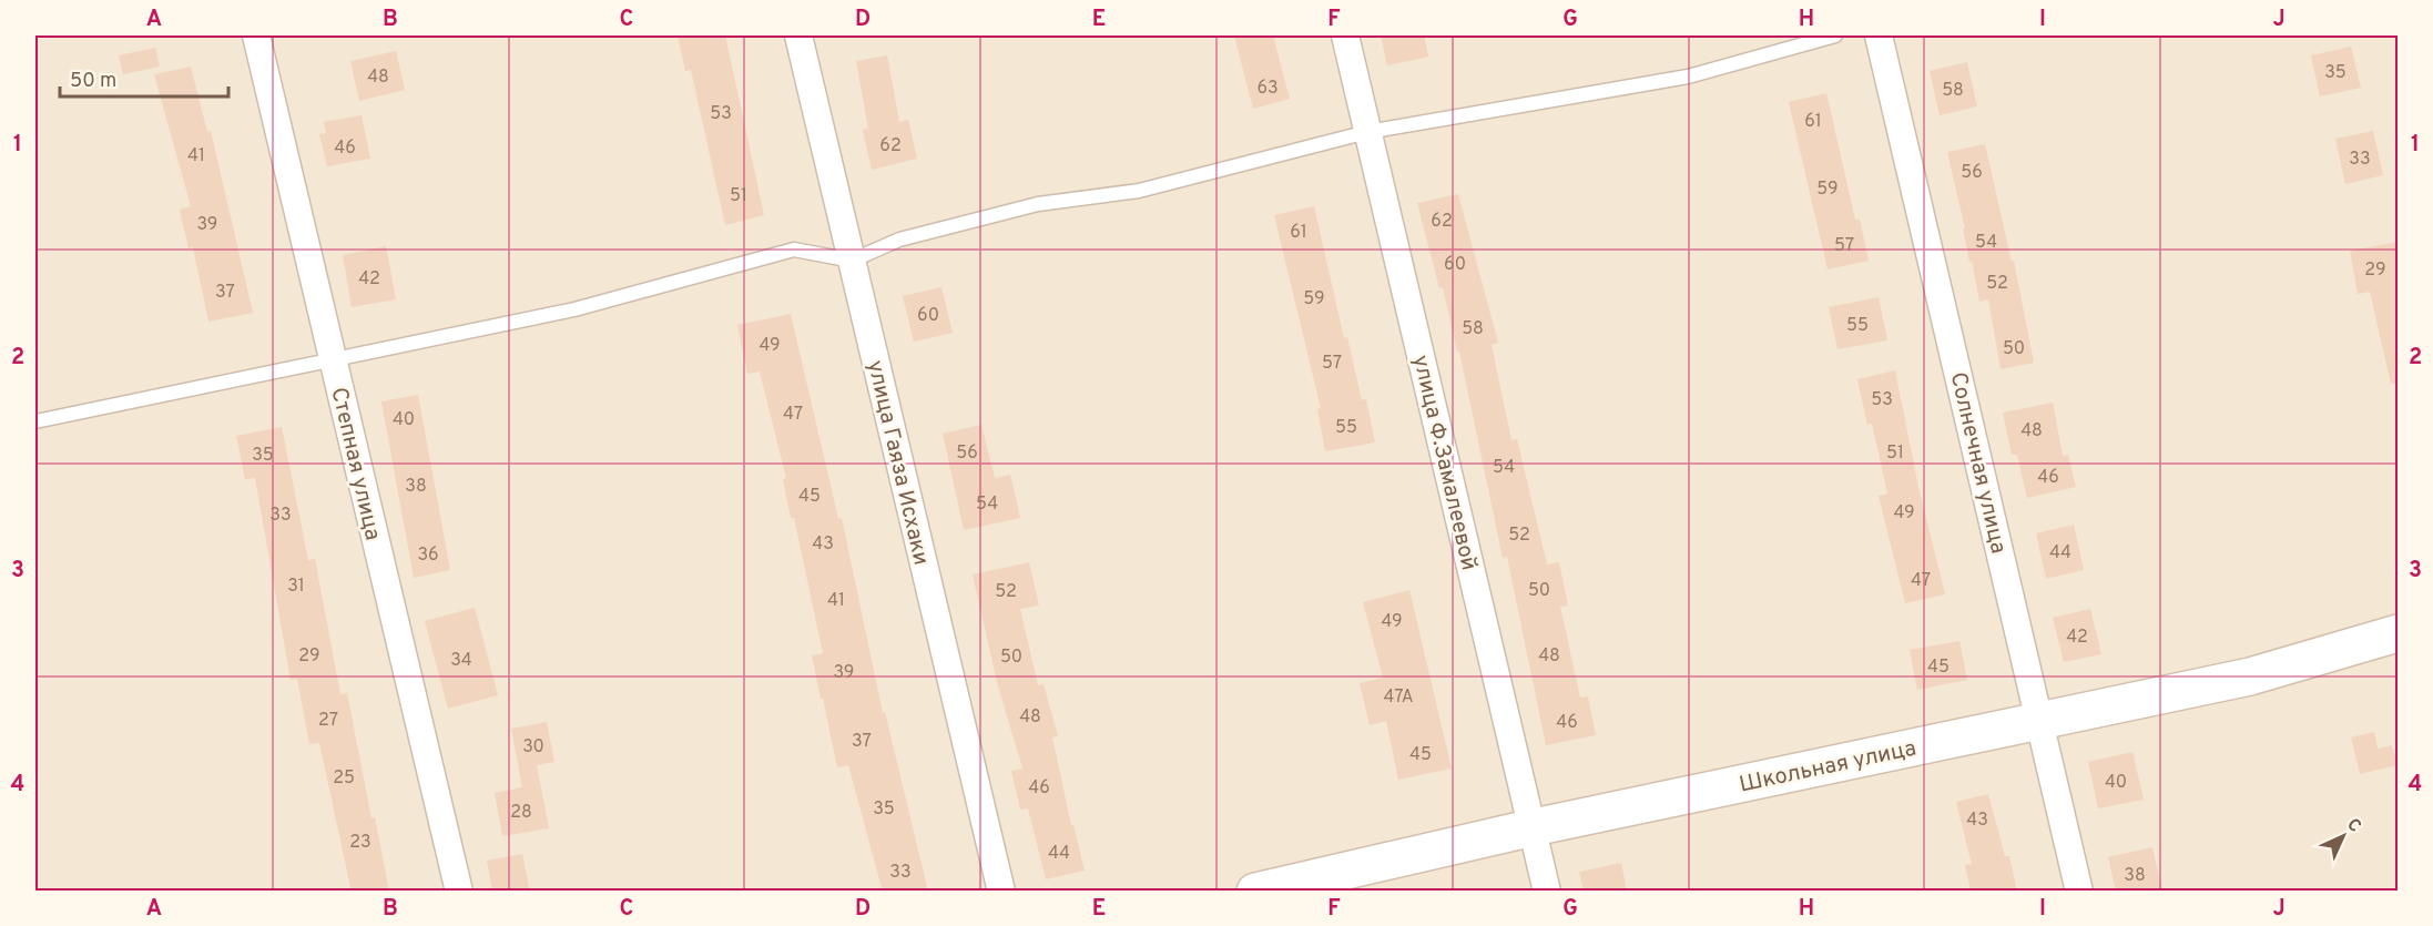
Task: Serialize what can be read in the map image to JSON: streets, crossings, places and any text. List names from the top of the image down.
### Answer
{
  "streets": {
    "street": [
      "улица Гаяза Исхаки",
      "улица Ф.Замалеевой",
      "Солнечная улица",
      "Степная улица",
      "Школьная улица"
    ]
  },
  "crossings": [
    ["улица Ф.Замалеевой", "Школьная улица"],
    ["Солнечная улица", "Школьная улица"]
  ],
  "house_numbers": [
    "35",
    "48",
    "63",
    "58",
    "53",
    "61",
    "62",
    "46",
    "41",
    "33",
    "56",
    "59",
    "51",
    "62",
    "39",
    "61",
    "54",
    "57",
    "60",
    "29",
    "42",
    "52",
    "37",
    "59",
    "60",
    "55",
    "58",
    "49",
    "50",
    "57",
    "53",
    "47",
    "40",
    "55",
    "48",
    "56",
    "51",
    "35",
    "54",
    "46",
    "38",
    "45",
    "54",
    "49",
    "33",
    "52",
    "43",
    "44",
    "36",
    "47",
    "31",
    "50",
    "52",
    "41",
    "49",
    "42",
    "29",
    "48",
    "50",
    "34",
    "45",
    "39",
    "47А",
    "48",
    "27",
    "46",
    "37",
    "30",
    "45",
    "25",
    "40",
    "46",
    "35",
    "28",
    "43",
    "23",
    "44",
    "33",
    "38"
  ],
  "scale_bar": "50 m",
  "north": "top right",
  "grid": {
    "columns": [
      "A",
      "B",
      "C",
      "D",
      "E",
      "F",
      "G",
      "H",
      "I",
      "J"
    ],
    "rows": [
      "1",
      "2",
      "3",
      "4"
    ]
  }
}
